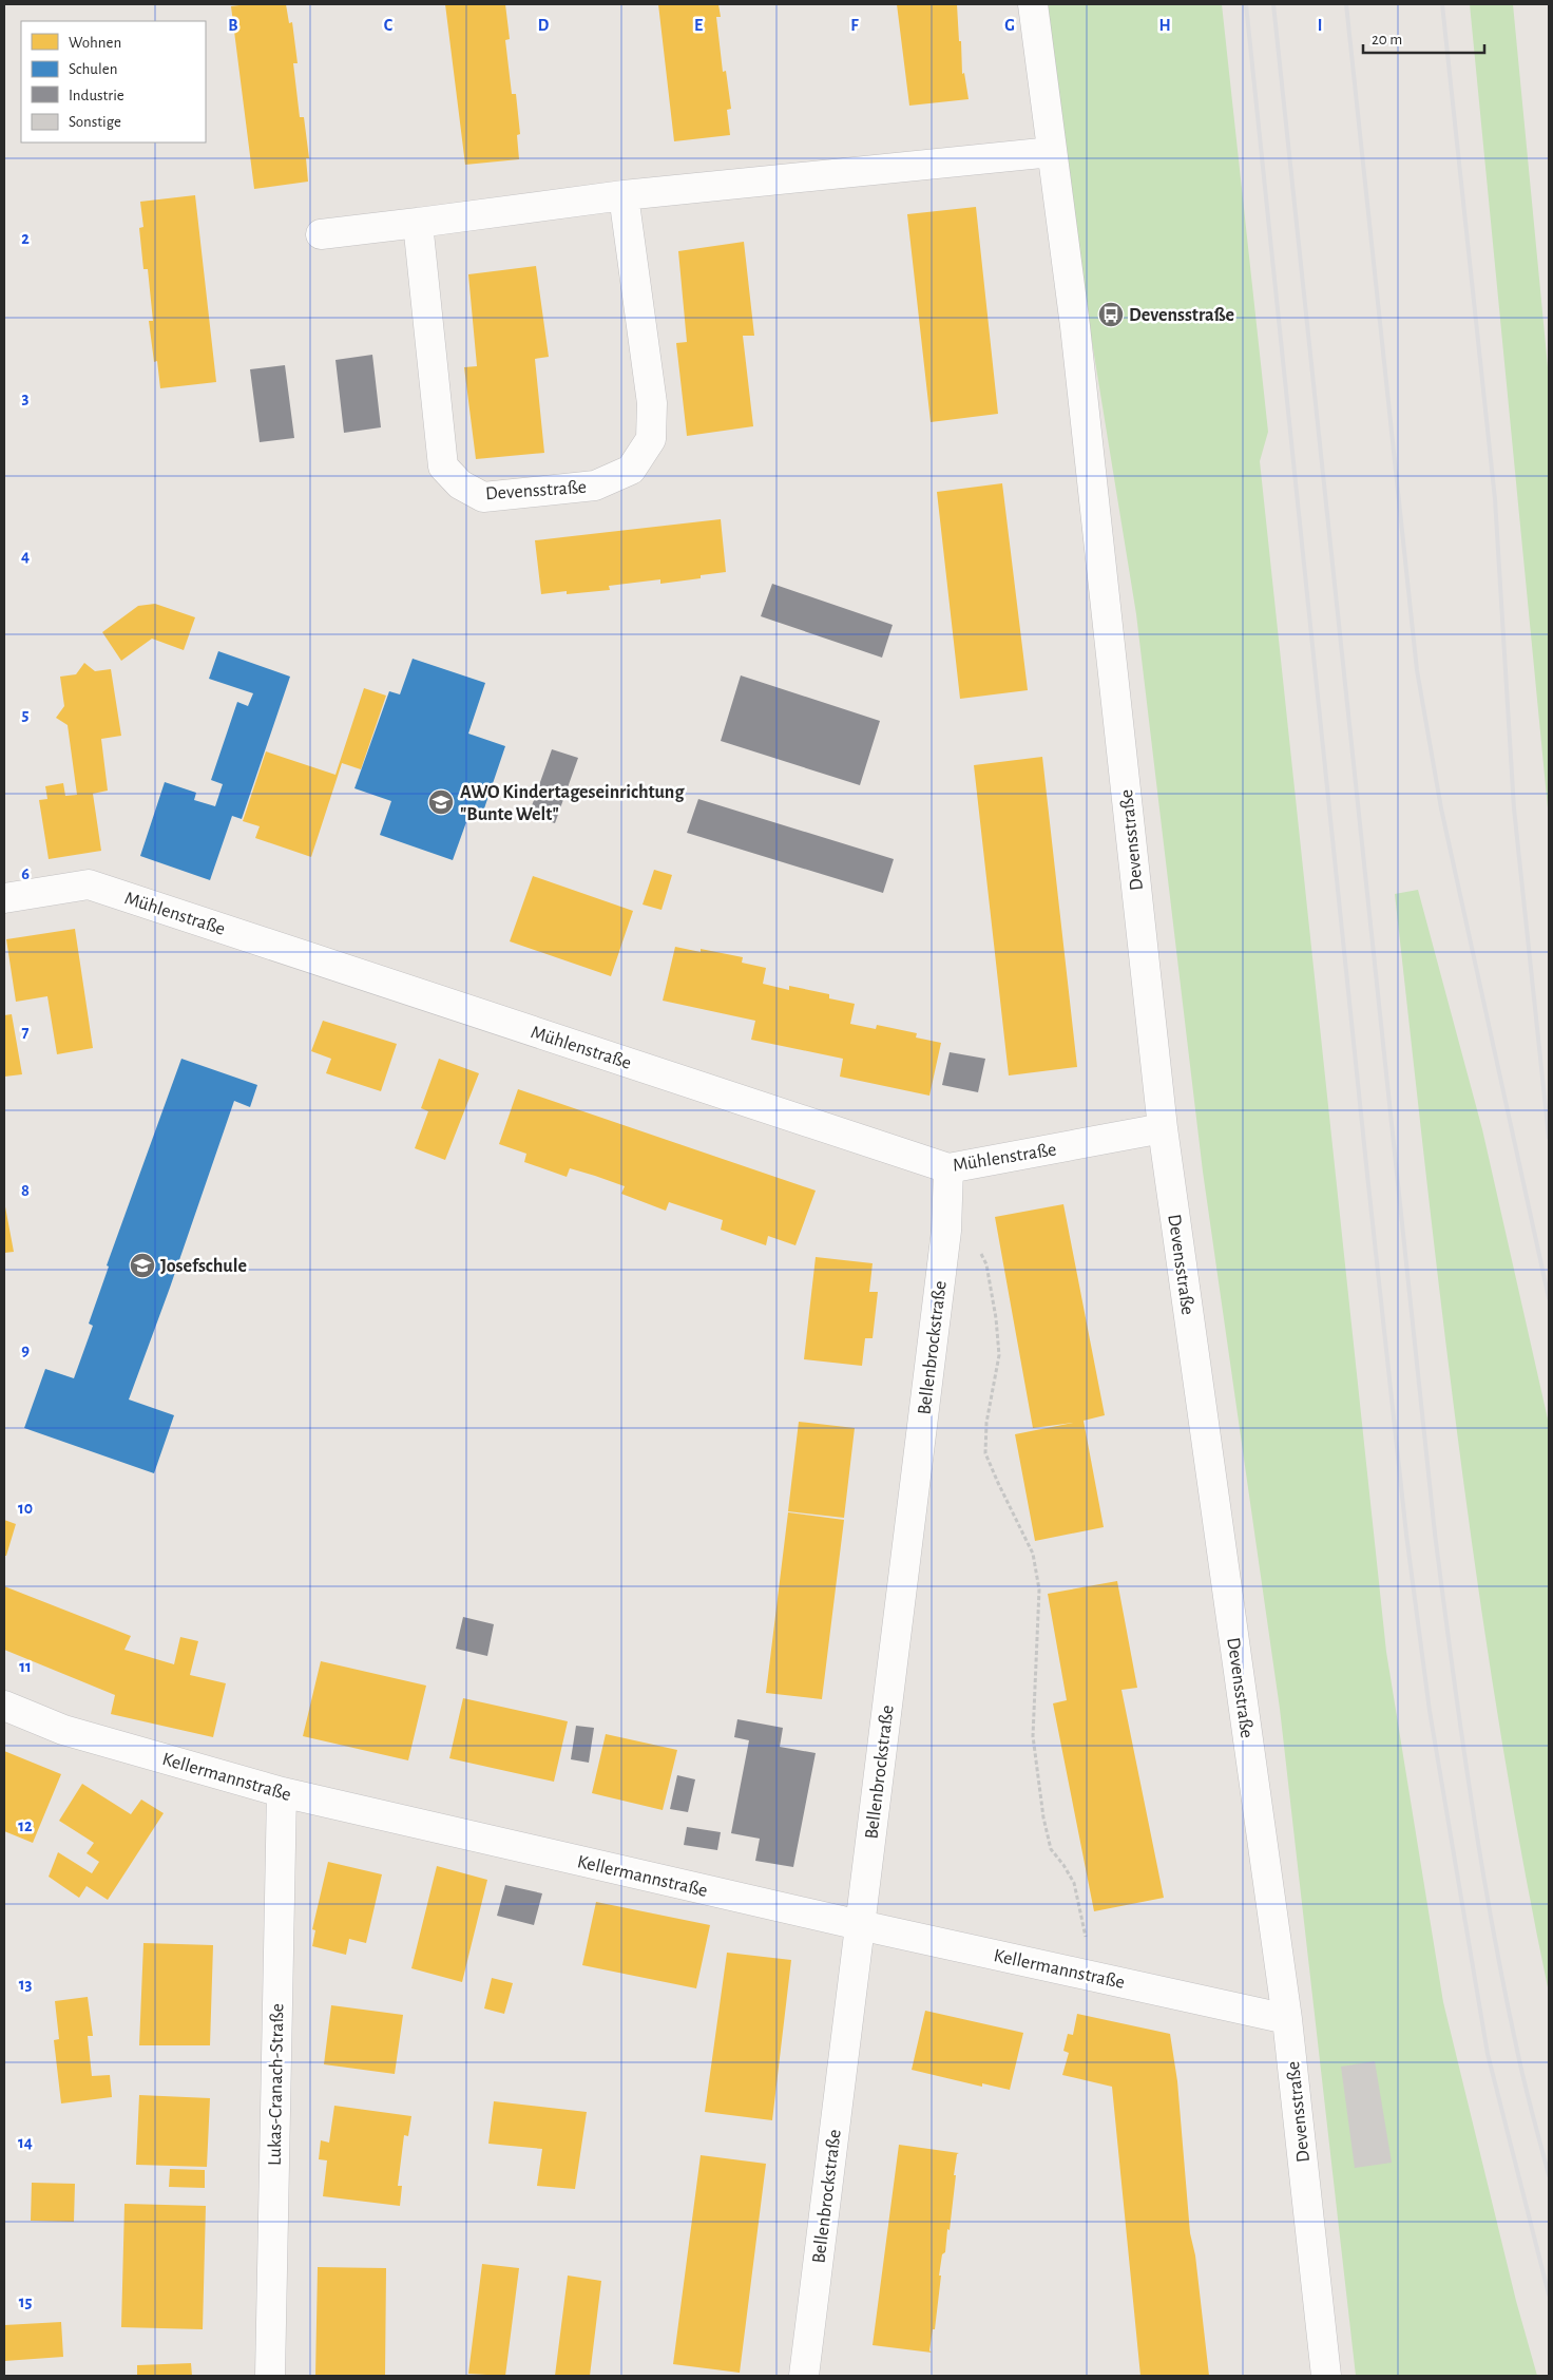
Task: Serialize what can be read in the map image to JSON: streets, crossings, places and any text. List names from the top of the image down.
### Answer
{
  "streets": {
    "street": [
      "Devensstraße",
      "Mühlenstraße",
      "Bellenbrockstraße",
      "Kellermannstraße",
      "Lukas-Cranach-Straße"
    ]
  },
  "crossings": [
    ["Devensstraße", "Mühlenstraße"],
    ["Devensstraße", "Kellermannstraße"],
    ["Mühlenstraße", "Bellenbrockstraße"],
    ["Bellenbrockstraße", "Kellermannstraße"],
    ["Kellermannstraße", "Lukas-Cranach-Straße"]
  ],
  "places": {
    "bus stop": ["Devensstraße"],
    "school or university": ["AWO Kindertageseinrichtung \"Bunte Welt\"", "Josefschule"]
  },
  "legend": [
    "Wohnen",
    "Schulen",
    "Industrie",
    "Sonstige"
  ],
  "scale_bar": "20 m",
  "grid": {
    "columns": [
      "B",
      "C",
      "D",
      "E",
      "F",
      "G",
      "H",
      "I"
    ],
    "rows": [
      "2",
      "3",
      "4",
      "5",
      "6",
      "7",
      "8",
      "9",
      "10",
      "11",
      "12",
      "13",
      "14",
      "15"
    ]
  }
}
